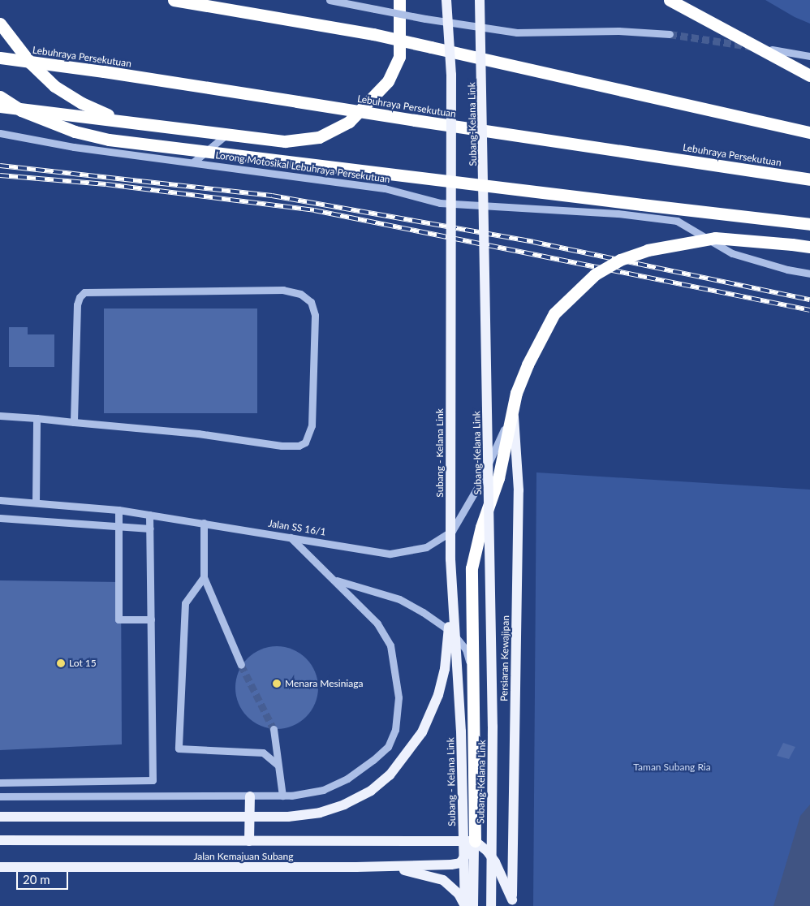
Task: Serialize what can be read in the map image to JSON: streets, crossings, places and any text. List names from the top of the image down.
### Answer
{
  "streets": {
    "highway": ["Lebuhraya Persekutuan"],
    "main road": [
      "Subang-Kelana Link",
      "Subang - Kelana Link",
      "Persiaran Kewajipan",
      "Jalan Kemajuan Subang"
    ],
    "street": ["Lorong Motosikal Lebuhraya Persekutuan", "Jalan SS 16/1"]
  },
  "crossings": [
    ["Jalan SS 16/1", "Persiaran Kewajipan"]
  ],
  "parks": ["Taman Subang Ria"],
  "places": ["Lot 15", "Menara Mesiniaga"],
  "scale_bar": "20 m"
}
